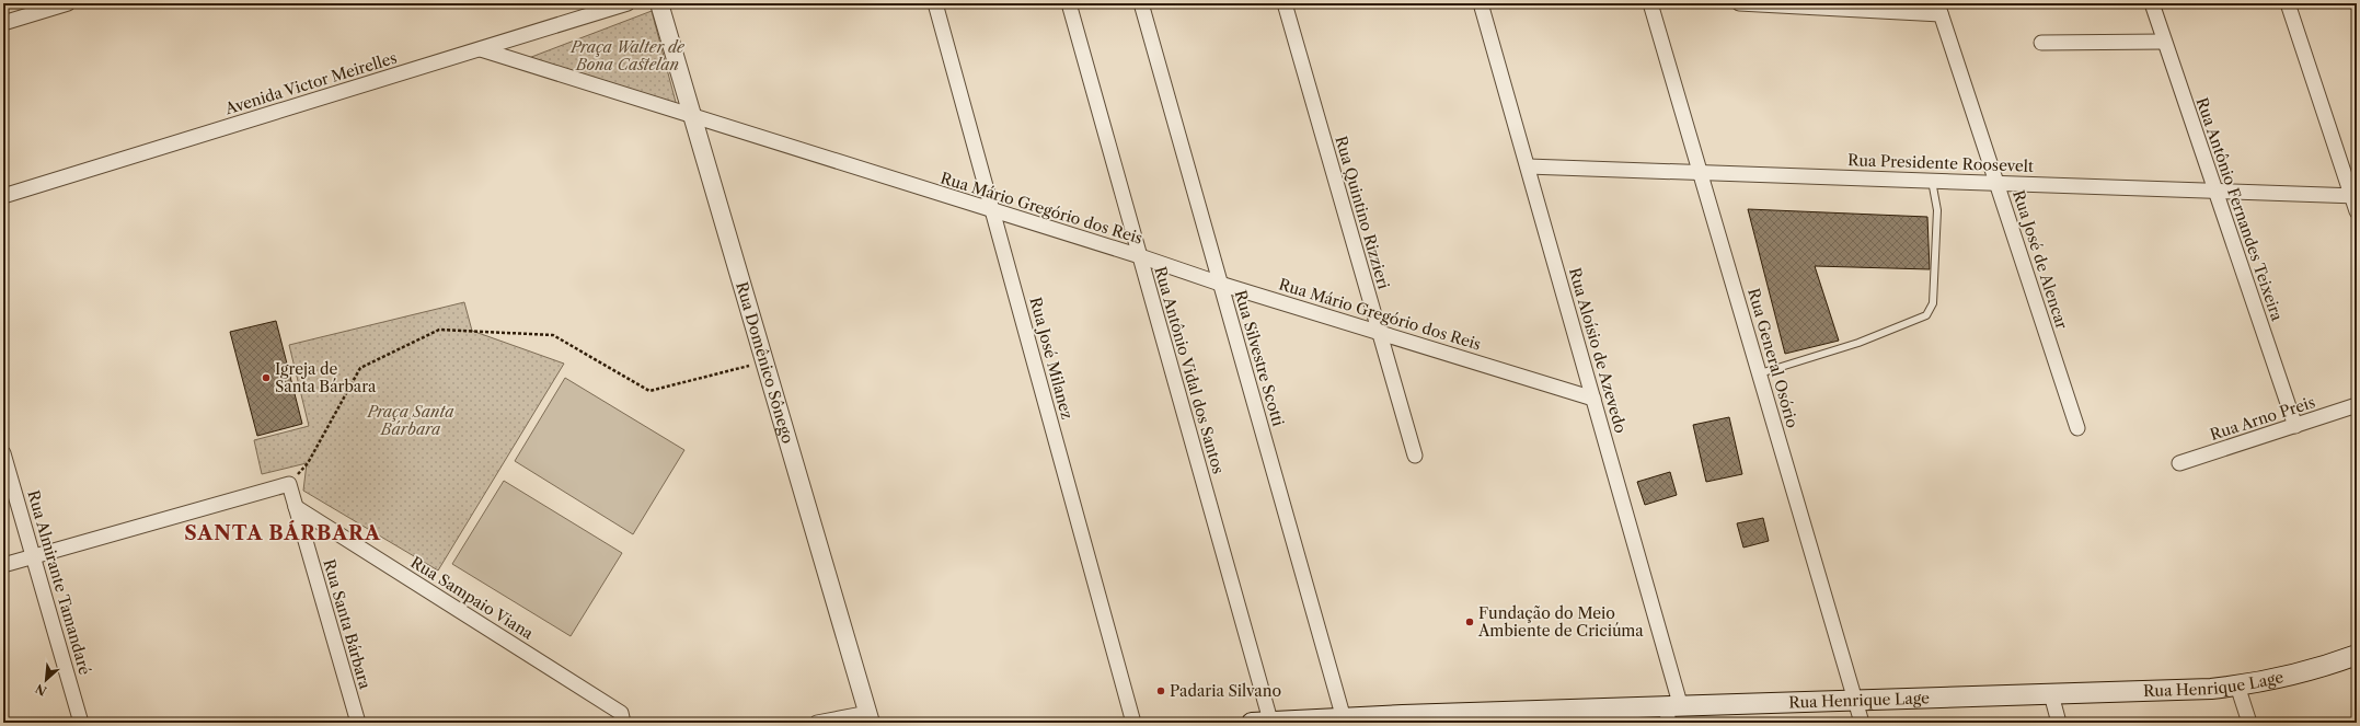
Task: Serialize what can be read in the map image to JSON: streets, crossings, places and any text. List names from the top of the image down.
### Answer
{
  "streets": {
    "main road": ["Rua Henrique Lage"],
    "street": [
      "Avenida Victor Meirelles",
      "Rua Presidente Roosevelt",
      "Rua Mário Gregório dos Reis",
      "Rua Antônio Fernandes Teixeira",
      "Rua Quintino Rizzieri",
      "Rua José de Alencar",
      "Rua Aloísio de Azevedo",
      "Rua José Milanez",
      "Rua Silvestre Scotti",
      "Rua General Osório",
      "Rua Domênico Sônego",
      "Rua Antônio Vidal dos Santos",
      "Rua Arno Preis",
      "Rua Almirante Tamandaré",
      "Rua Sampaio Viana",
      "Rua Santa Bárbara"
    ]
  },
  "crossings": [
    ["Avenida Victor Meirelles", "Rua Mário Gregório dos Reis"],
    ["Rua Presidente Roosevelt", "Rua Antônio Fernandes Teixeira"],
    ["Rua Presidente Roosevelt", "Rua José de Alencar"],
    ["Rua Presidente Roosevelt", "Rua Aloísio de Azevedo"],
    ["Rua Presidente Roosevelt", "Rua General Osório"],
    ["Rua Mário Gregório dos Reis", "Rua Quintino Rizzieri"],
    ["Rua Mário Gregório dos Reis", "Rua Aloísio de Azevedo"],
    ["Rua Mário Gregório dos Reis", "Rua José Milanez"],
    ["Rua Mário Gregório dos Reis", "Rua Silvestre Scotti"],
    ["Rua Mário Gregório dos Reis", "Rua Domênico Sônego"],
    ["Rua Mário Gregório dos Reis", "Rua Antônio Vidal dos Santos"],
    ["Rua Antônio Fernandes Teixeira", "Rua Arno Preis"],
    ["Rua Aloísio de Azevedo", "Rua Henrique Lage"],
    ["Rua Silvestre Scotti", "Rua Henrique Lage"],
    ["Rua General Osório", "Rua Henrique Lage"],
    ["Rua Antônio Vidal dos Santos", "Rua Henrique Lage"],
    ["Rua Sampaio Viana", "Rua Santa Bárbara"]
  ],
  "districts": ["SANTA BÁRBARA"],
  "parks": ["Praça Walter de Bona Castelan", "Praça Santa Bárbara"],
  "places": ["Igreja de Santa Bárbara", "Fundação do Meio Ambiente de Criciúma", "Padaria Silvano"],
  "north": "bottom left"
}
